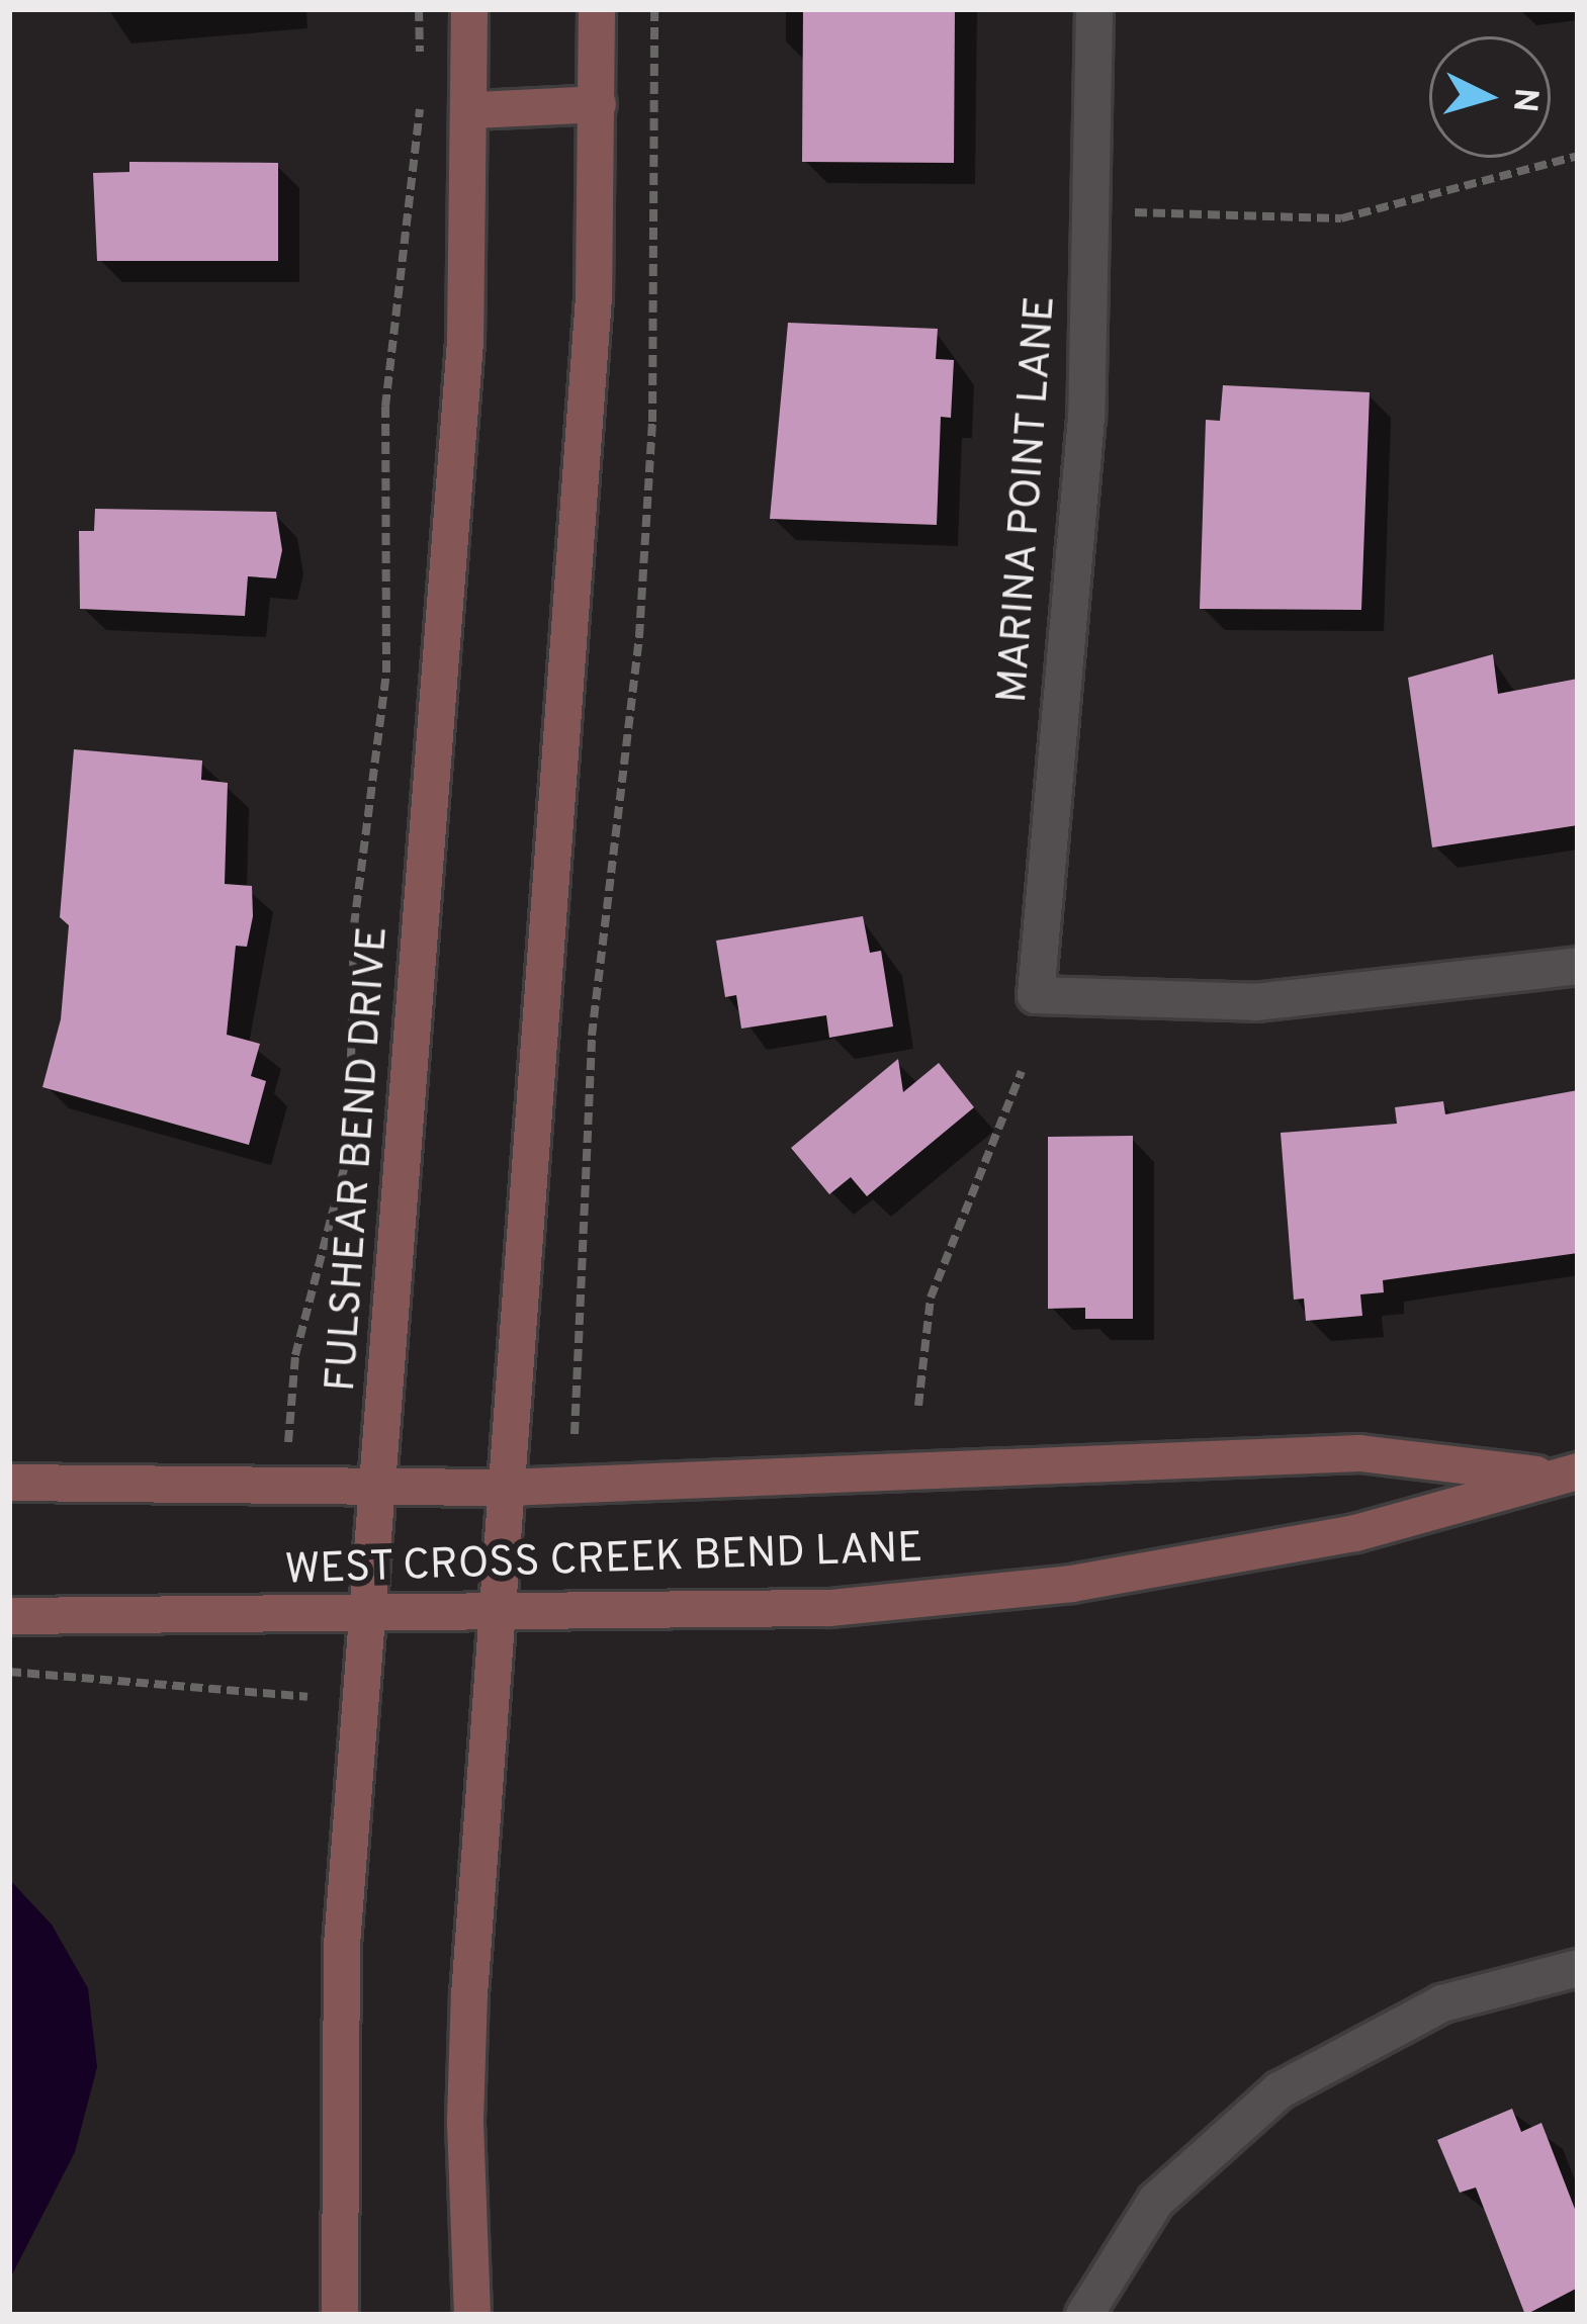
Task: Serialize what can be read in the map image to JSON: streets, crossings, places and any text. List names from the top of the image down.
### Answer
{
  "streets": {
    "main road": ["FULSHEAR BEND DRIVE", "WEST CROSS CREEK BEND LANE"],
    "street": ["MARINA POINT LANE"]
  },
  "crossings": [
    ["FULSHEAR BEND DRIVE", "WEST CROSS CREEK BEND LANE"]
  ],
  "north": "right"
}
